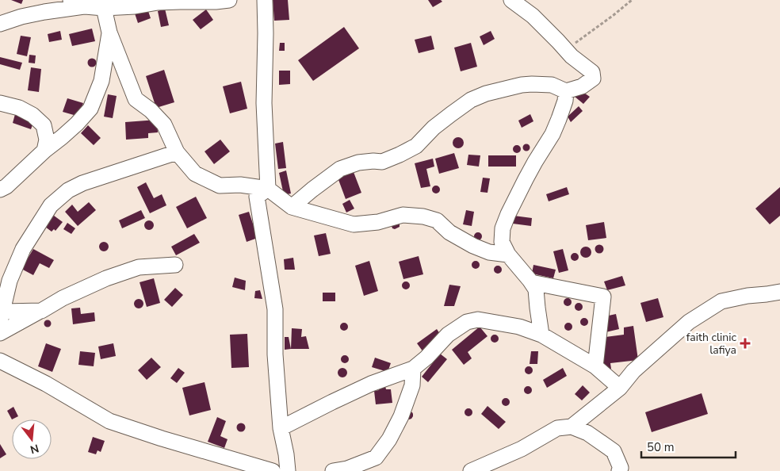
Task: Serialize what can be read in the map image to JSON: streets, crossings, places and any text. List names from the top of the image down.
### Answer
{
  "places": {
    "health": ["faith clinic lafiya"]
  },
  "scale_bar": "50 m",
  "north": "bottom"
}
